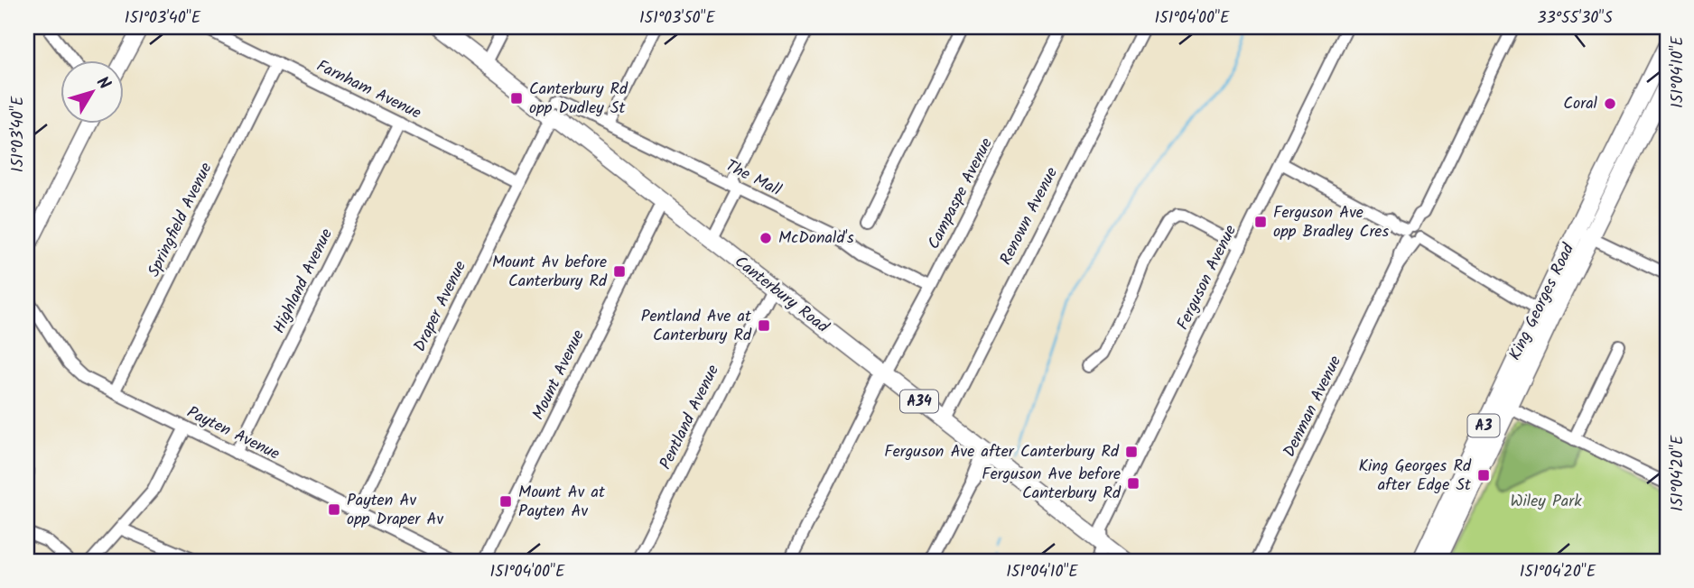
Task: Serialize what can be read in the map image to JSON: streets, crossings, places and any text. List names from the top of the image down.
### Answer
{
  "streets": {
    "highway": [
      "Canterbury Road",
      "King Georges Road",
      "A34",
      "A3"
    ],
    "street": [
      "Farnham Avenue",
      "The Mall",
      "Campaspe Avenue",
      "Renown Avenue",
      "Springfield Avenue",
      "Ferguson Avenue",
      "Highland Avenue",
      "Draper Avenue",
      "Mount Avenue",
      "Denman Avenue",
      "Pentland Avenue",
      "Payten Avenue"
    ]
  },
  "crossings": [
    ["Farnham Avenue", "Springfield Avenue"],
    ["Farnham Avenue", "Highland Avenue"],
    ["Farnham Avenue", "Draper Avenue"],
    ["The Mall", "Campaspe Avenue"],
    ["The Mall", "Canterbury Road"],
    ["The Mall", "Draper Avenue"],
    ["Campaspe Avenue", "Canterbury Road"],
    ["Renown Avenue", "Canterbury Road"],
    ["Springfield Avenue", "Payten Avenue"],
    ["Ferguson Avenue", "Canterbury Road"],
    ["Highland Avenue", "Payten Avenue"],
    ["Canterbury Road", "Draper Avenue"],
    ["Canterbury Road", "Mount Avenue"],
    ["Canterbury Road", "Pentland Avenue"],
    ["Draper Avenue", "Payten Avenue"]
  ],
  "parks": ["Wiley Park"],
  "places": {
    "transit": [
      "Canterbury Rd opp Dudley St",
      "Ferguson Ave opp Bradley Cres",
      "Mount Av before Canterbury Rd",
      "Pentland Ave at Canterbury Rd",
      "Ferguson Ave after Canterbury Rd",
      "King Georges Rd after Edge St",
      "Ferguson Ave before Canterbury Rd",
      "Mount Av at Payten Av",
      "Payten Av opp Draper Av"
    ],
    "other": ["Coral", "McDonald's"]
  },
  "north": "top right",
  "coordinates": [
    "151°03'40\"E",
    "151°03'50\"E",
    "151°04'00\"E",
    "33°55'30\"S",
    "151°04'10\"E",
    "151°04'20\"E"
  ]
}
